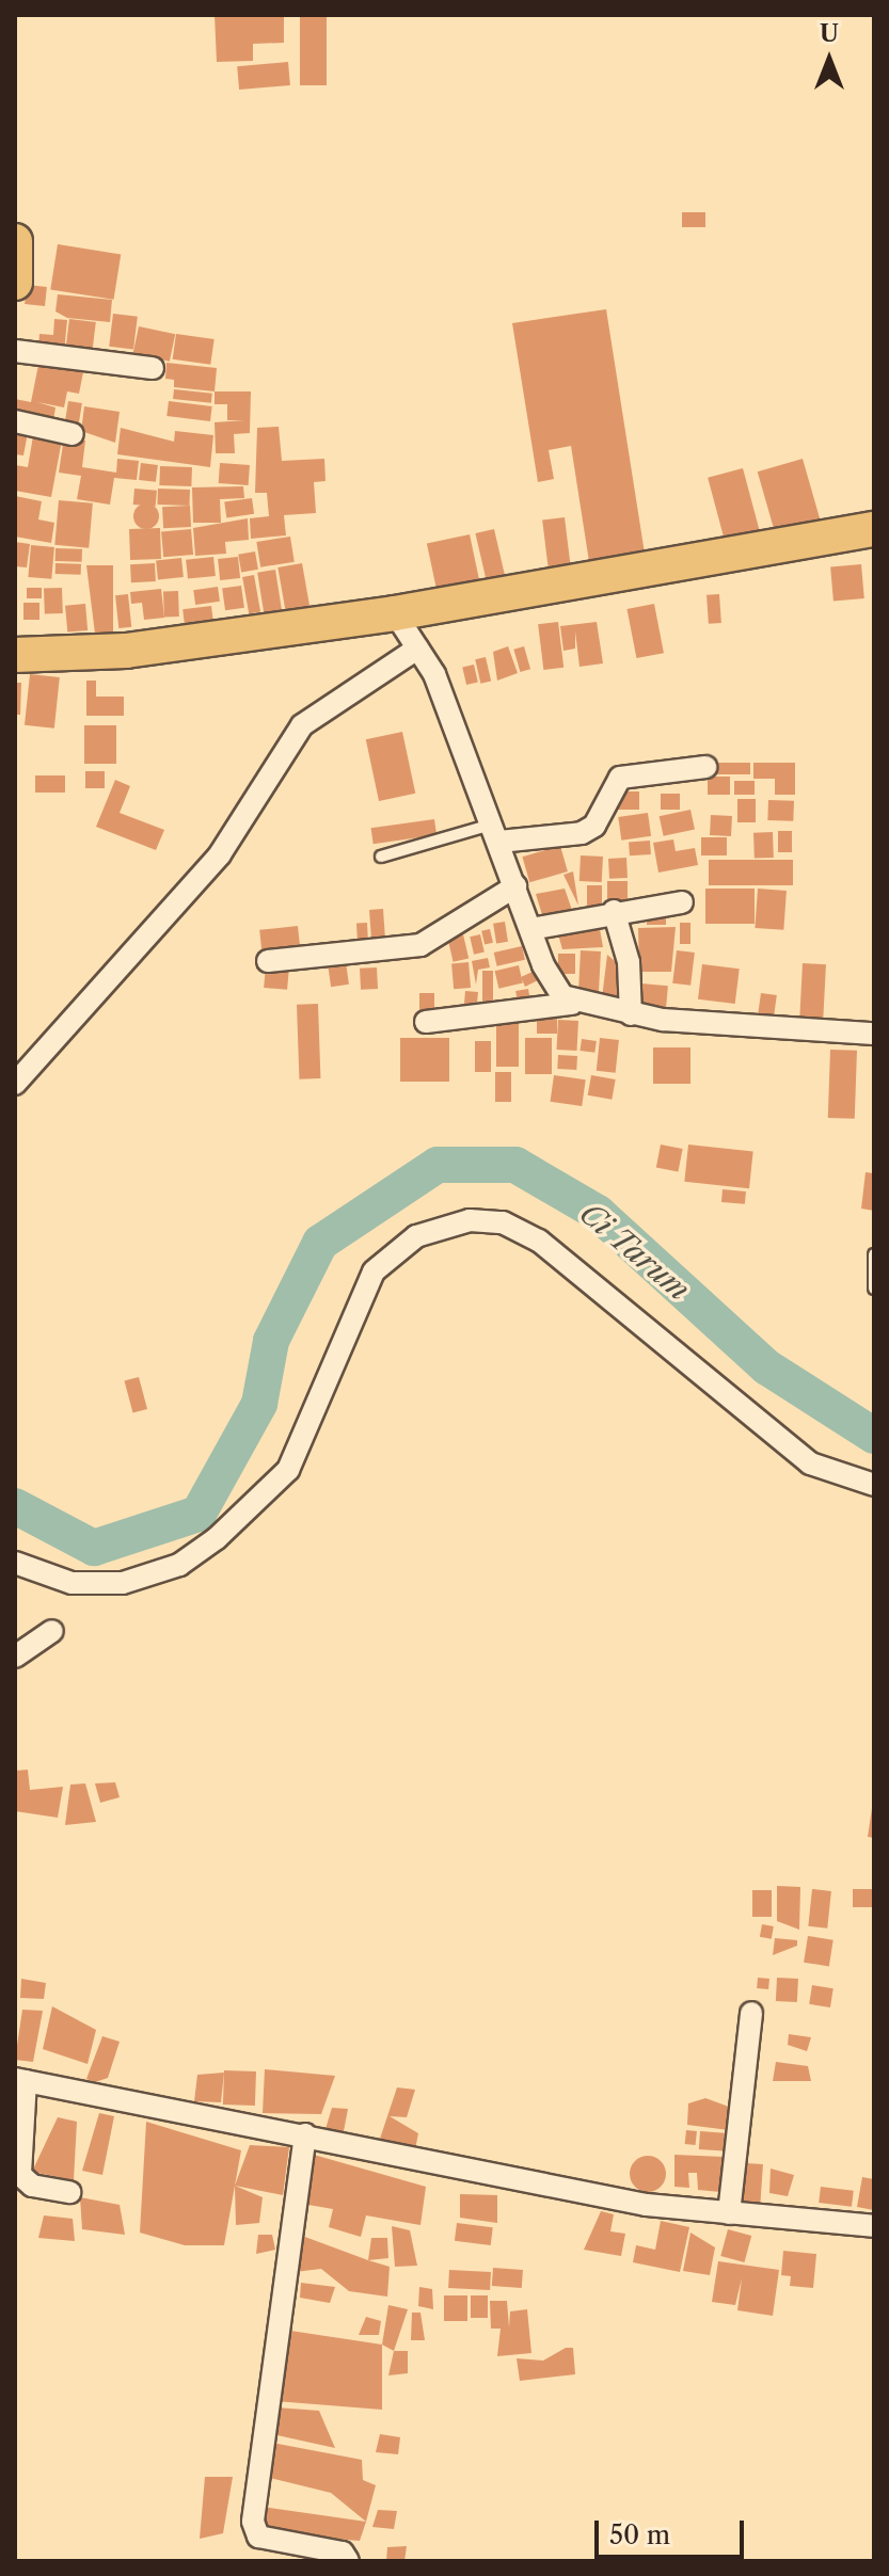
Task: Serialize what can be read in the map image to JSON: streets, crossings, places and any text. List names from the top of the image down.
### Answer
{
  "water": ["Ci Tarum"],
  "scale_bar": "50 m",
  "north": "top"
}
